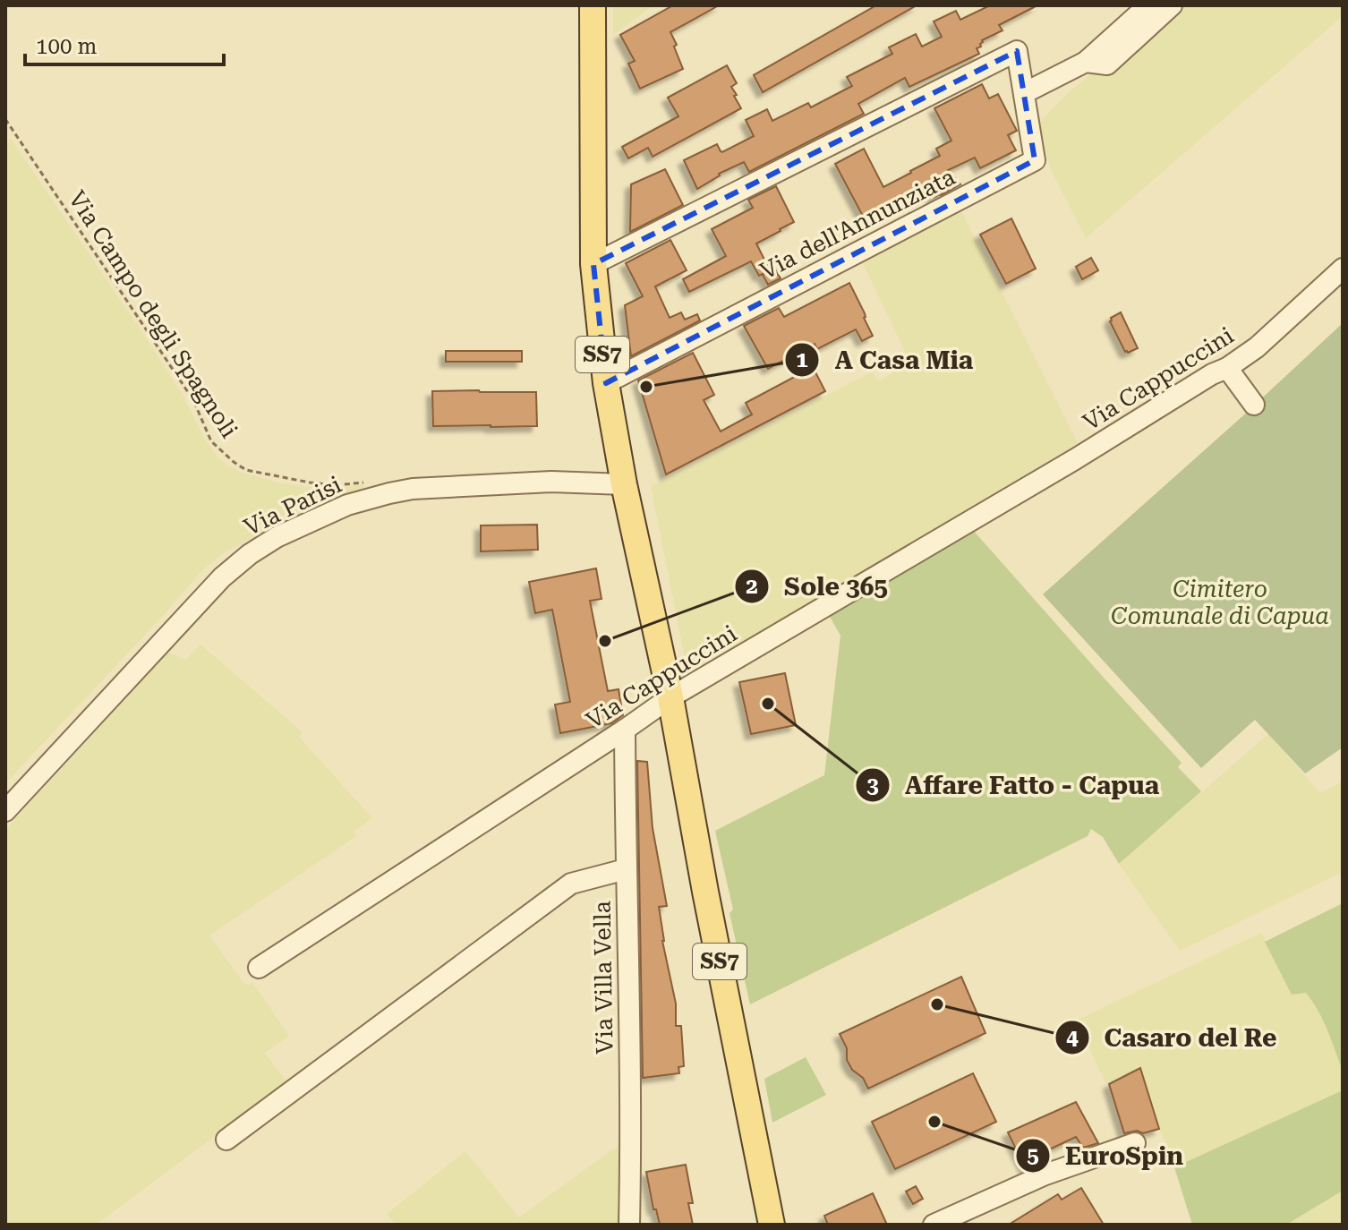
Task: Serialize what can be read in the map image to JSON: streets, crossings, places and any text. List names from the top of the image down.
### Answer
{
  "streets": {
    "main road": ["SS7"],
    "street": [
      "Via dell'Annunziata",
      "Via Cappuccini",
      "Via Parisi",
      "Via Villa Vella"
    ],
    "path": ["Via Campo degli Spagnoli"]
  },
  "crossings": [
    ["Via dell'Annunziata", "SS7"],
    ["Via Campo degli Spagnoli", "Via Parisi"],
    ["SS7", "Via Cappuccini"],
    ["SS7", "Via Parisi"],
    ["Via Cappuccini", "Via Villa Vella"]
  ],
  "parks": ["Cimitero Comunale di Capua"],
  "places": [
    "A Casa Mia",
    "Sole 365",
    "Affare Fatto - Capua",
    "Casaro del Re",
    "EuroSpin"
  ],
  "scale_bar": "100 m"
}
